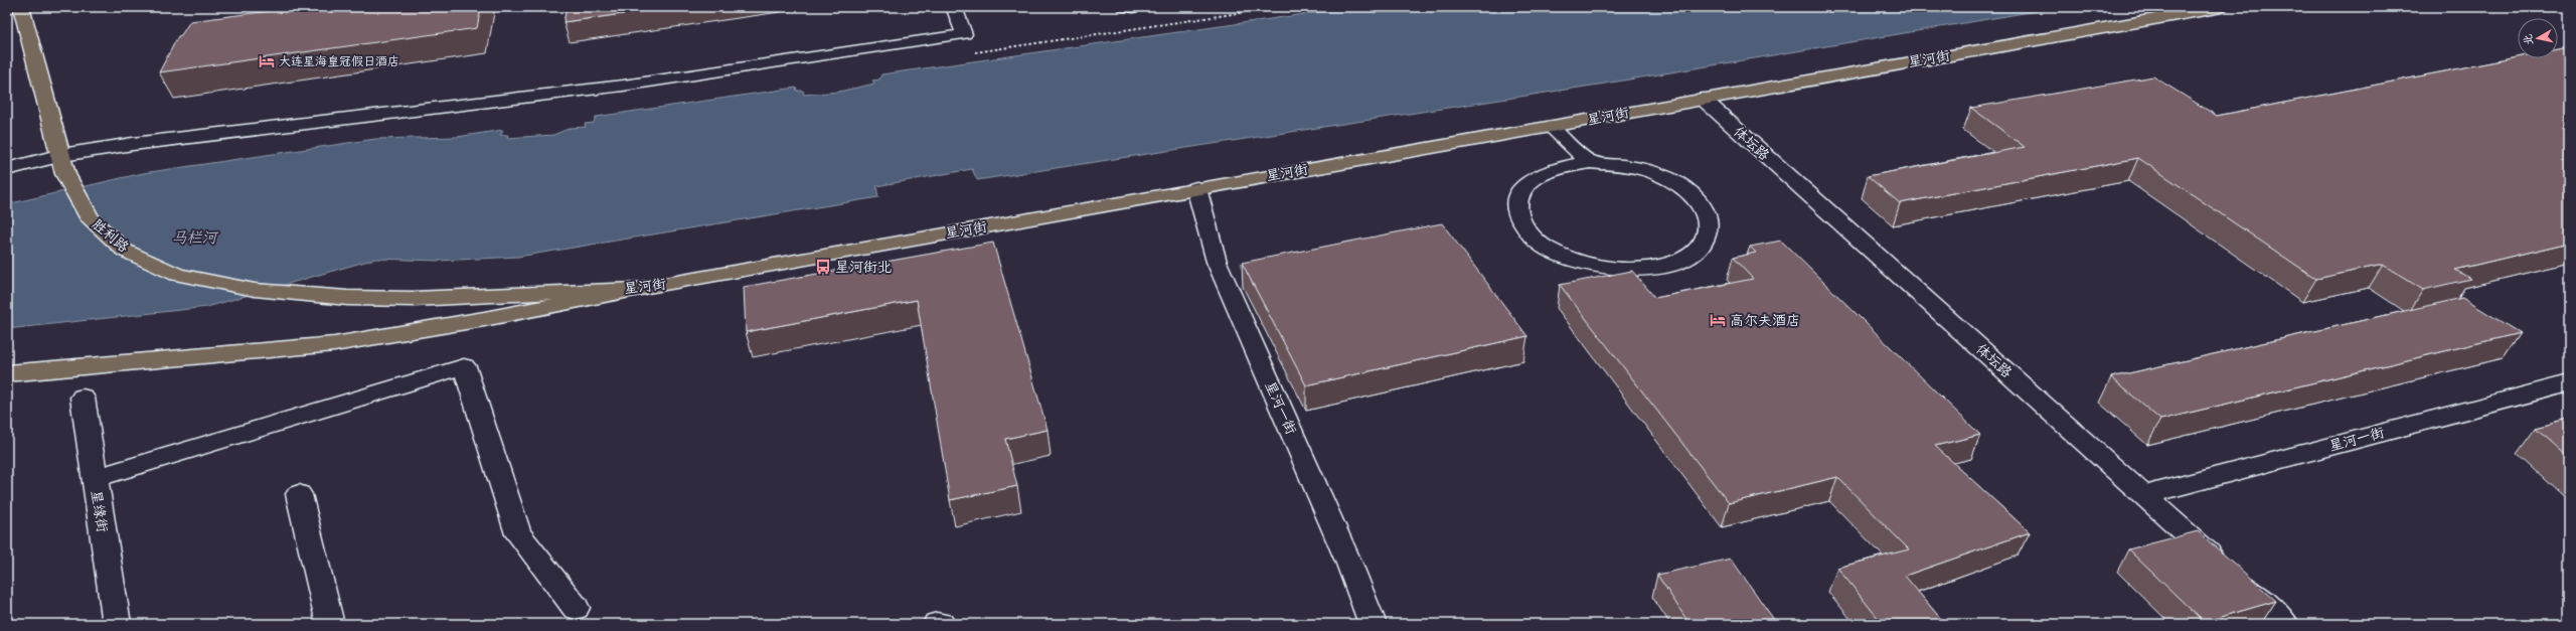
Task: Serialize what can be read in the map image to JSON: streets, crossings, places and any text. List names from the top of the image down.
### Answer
{
  "streets": {
    "main road": ["星河街", "胜利路"],
    "street": ["体坛路", "星河一街", "星缘街"]
  },
  "crossings": [
    ["星河街", "体坛路"],
    ["星河街", "胜利路"],
    ["星河街", "星河一街"],
    ["体坛路", "星河一街"]
  ],
  "water": ["马栏河"],
  "places": {
    "hotel": ["大连星海皇冠假日酒店", "高尔夫酒店"],
    "bus stop": ["星河街北"]
  },
  "north": "left"
}
